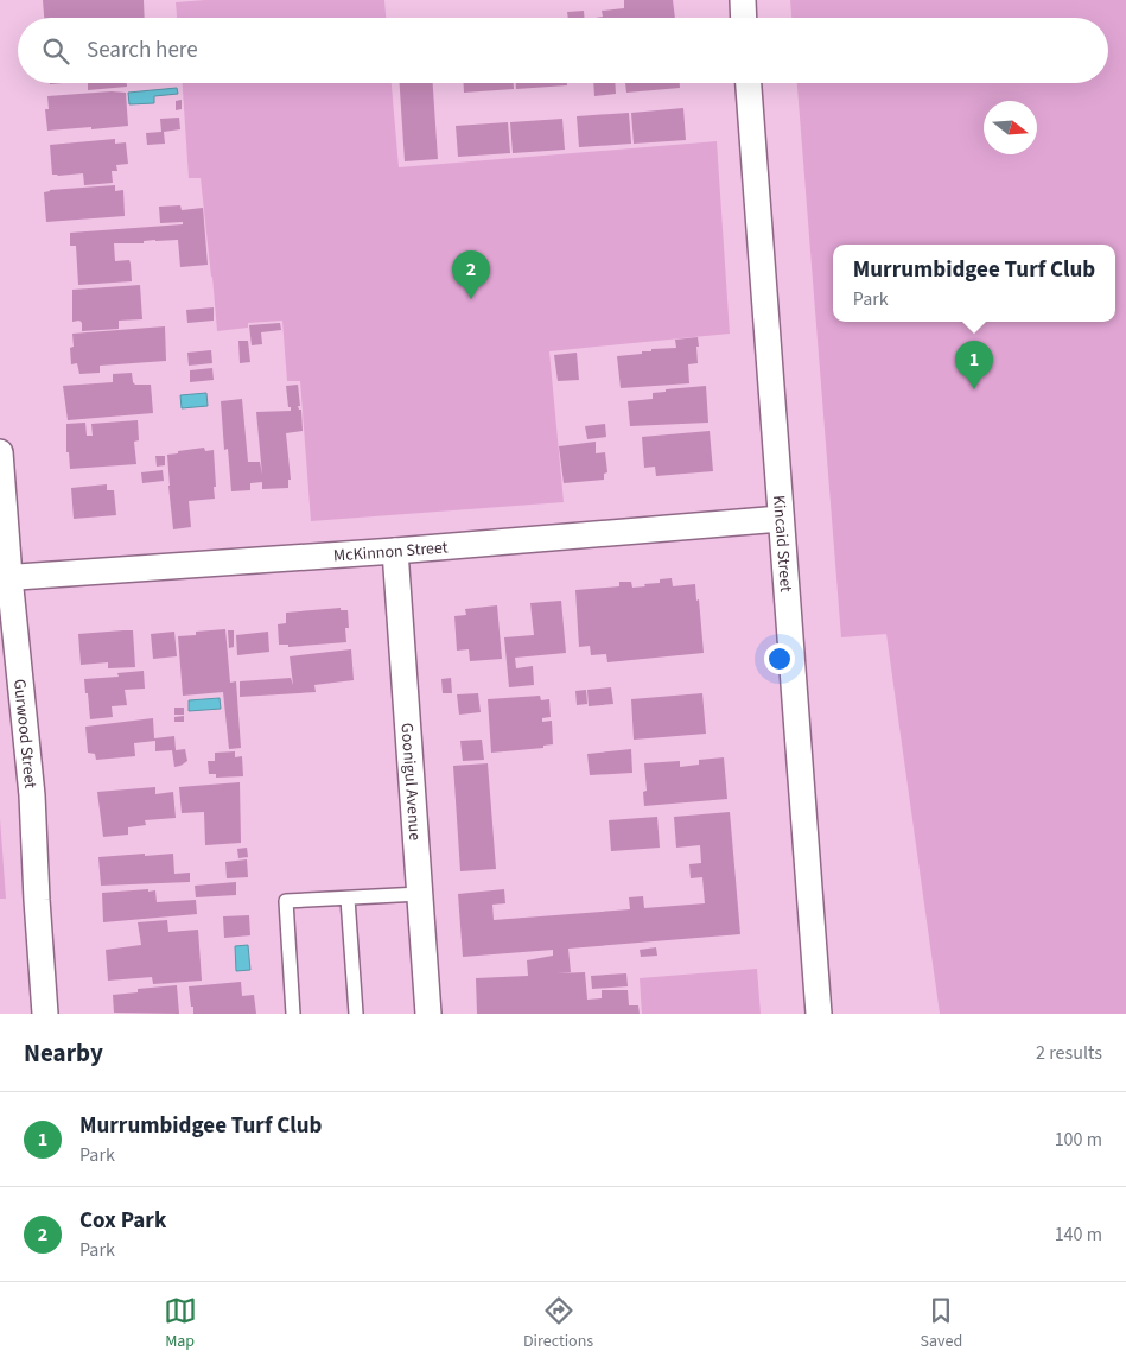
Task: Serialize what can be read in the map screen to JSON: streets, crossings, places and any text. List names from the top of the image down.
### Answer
{
  "streets": {
    "street": [
      "Kincaid Street",
      "McKinnon Street",
      "Gurwood Street",
      "Goonigul Avenue"
    ]
  },
  "crossings": [
    ["Kincaid Street", "McKinnon Street"],
    ["McKinnon Street", "Gurwood Street"],
    ["McKinnon Street", "Goonigul Avenue"]
  ],
  "north": "right",
  "page": {
    "search": "Search here",
    "popup": ["Murrumbidgee Turf Club", "Park"],
    "pins": ["2", "1"],
    "heading": ["Nearby", "2 results"],
    "list": [
      {
        "mark": "1",
        "name": "Murrumbidgee Turf Club",
        "note": "Park",
        "value": "100 m"
      },
      {
        "mark": "2",
        "name": "Cox Park",
        "note": "Park",
        "value": "140 m"
      }
    ],
    "nav": ["Map", "Directions", "Saved"]
  }
}
